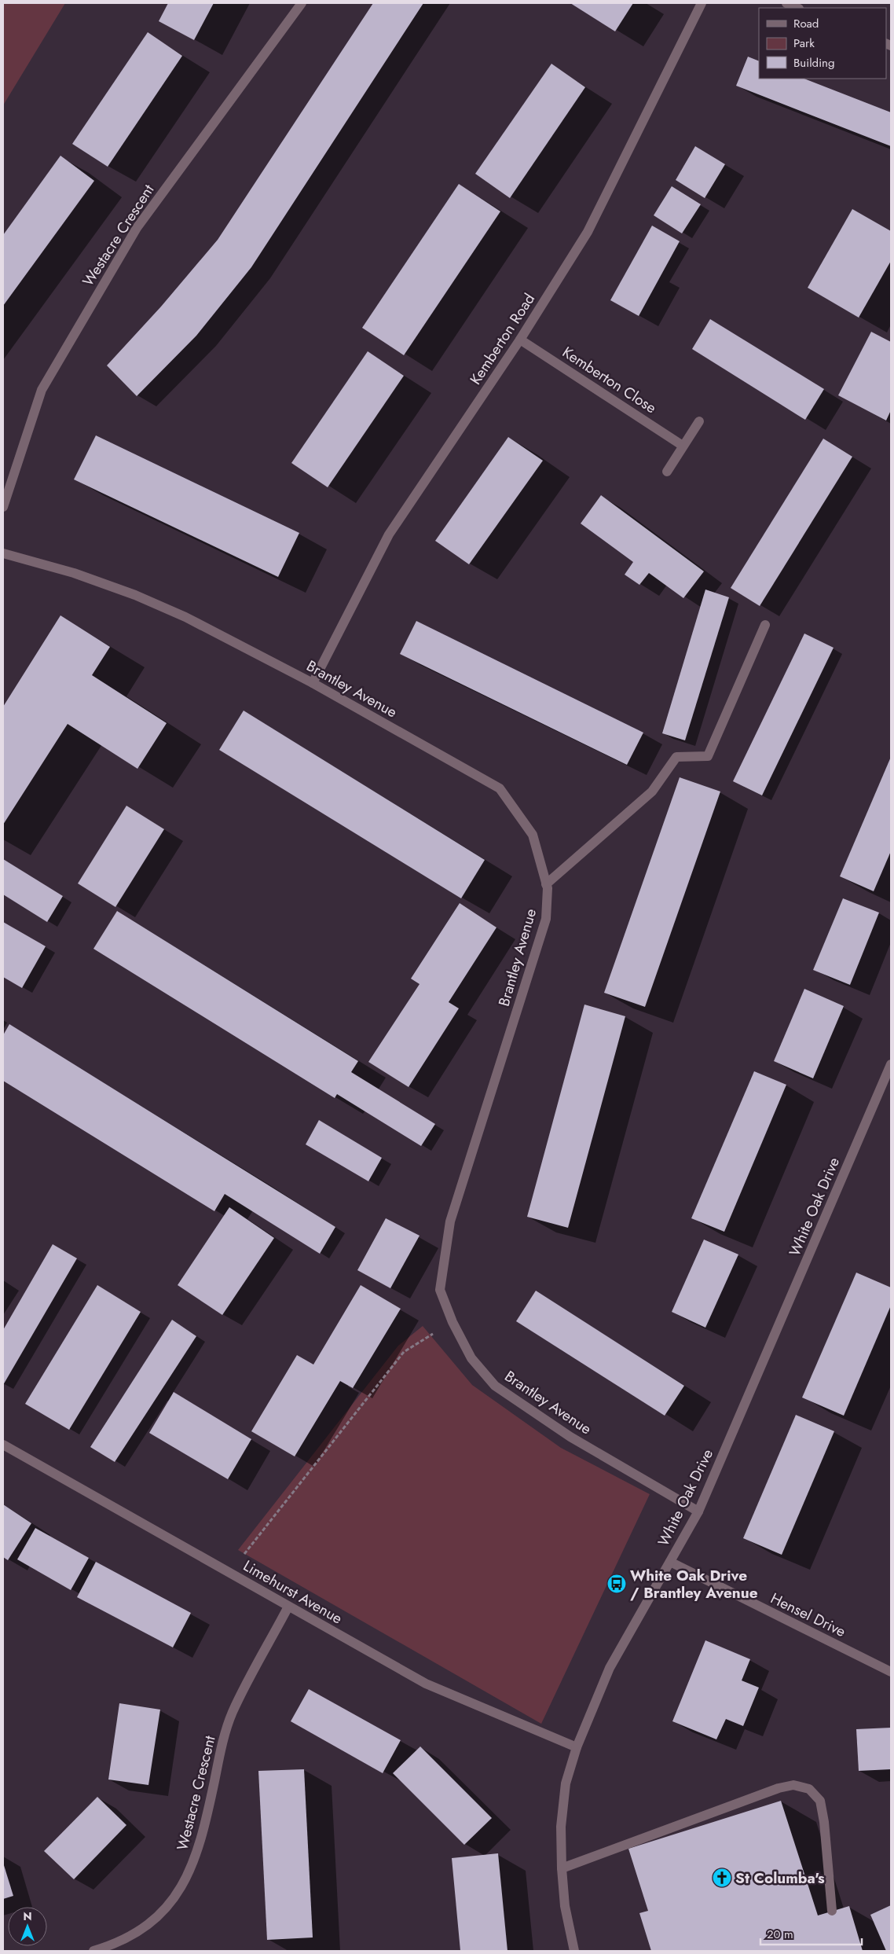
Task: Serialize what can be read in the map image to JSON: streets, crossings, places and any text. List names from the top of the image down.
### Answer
{
  "streets": {
    "street": [
      "Westacre Crescent",
      "Kemberton Road",
      "Kemberton Close",
      "Brantley Avenue",
      "White Oak Drive",
      "Limehurst Avenue",
      "Hensel Drive"
    ]
  },
  "crossings": [
    ["Westacre Crescent", "Limehurst Avenue"],
    ["Kemberton Road", "Kemberton Close"],
    ["Kemberton Road", "Brantley Avenue"],
    ["Brantley Avenue", "White Oak Drive"],
    ["White Oak Drive", "Limehurst Avenue"],
    ["White Oak Drive", "Hensel Drive"]
  ],
  "places": {
    "bus stop": ["White Oak Drive / Brantley Avenue"],
    "church": ["St Columba's"]
  },
  "legend": ["Road", "Park", "Building"],
  "scale_bar": "20 m",
  "north": "top"
}
